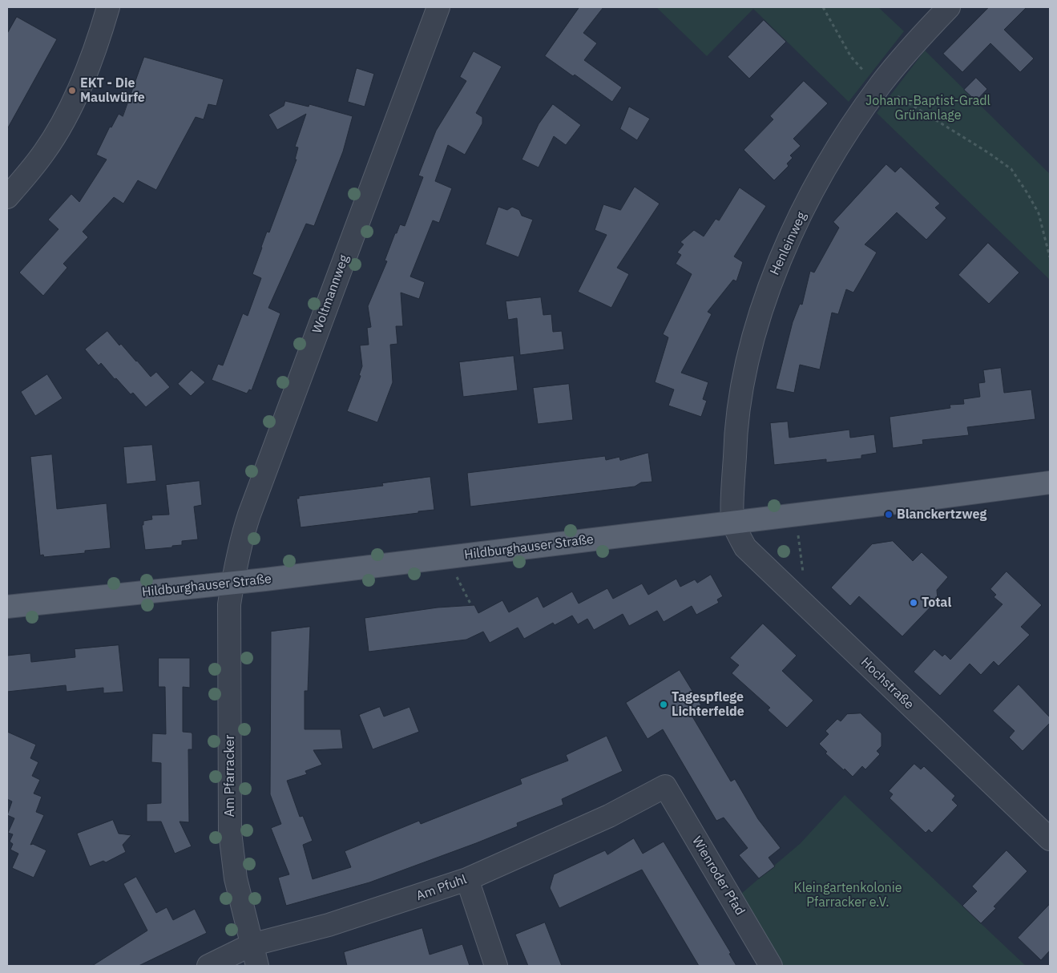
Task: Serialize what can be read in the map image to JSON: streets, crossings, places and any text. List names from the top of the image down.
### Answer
{
  "streets": {
    "main road": ["Hildburghauser Straße"],
    "street": [
      "Henleinweg",
      "Woltmannweg",
      "Hochstraße",
      "Am Pfarracker",
      "Wienroder Pfad",
      "Am Pfuhl"
    ]
  },
  "crossings": [
    ["Henleinweg", "Hildburghauser Straße"],
    ["Henleinweg", "Hochstraße"],
    ["Woltmannweg", "Hildburghauser Straße"],
    ["Woltmannweg", "Am Pfarracker"],
    ["Hildburghauser Straße", "Hochstraße"],
    ["Hildburghauser Straße", "Am Pfarracker"],
    ["Am Pfarracker", "Am Pfuhl"],
    ["Wienroder Pfad", "Am Pfuhl"]
  ],
  "parks": ["Johann-Baptist-Gradl Grünanlage", "Kleingartenkolonie Pfarracker e.V."],
  "places": [
    "EKT - Die Maulwürfe",
    "Blanckertzweg",
    "Total",
    "Tagespflege Lichterfelde"
  ]
}
